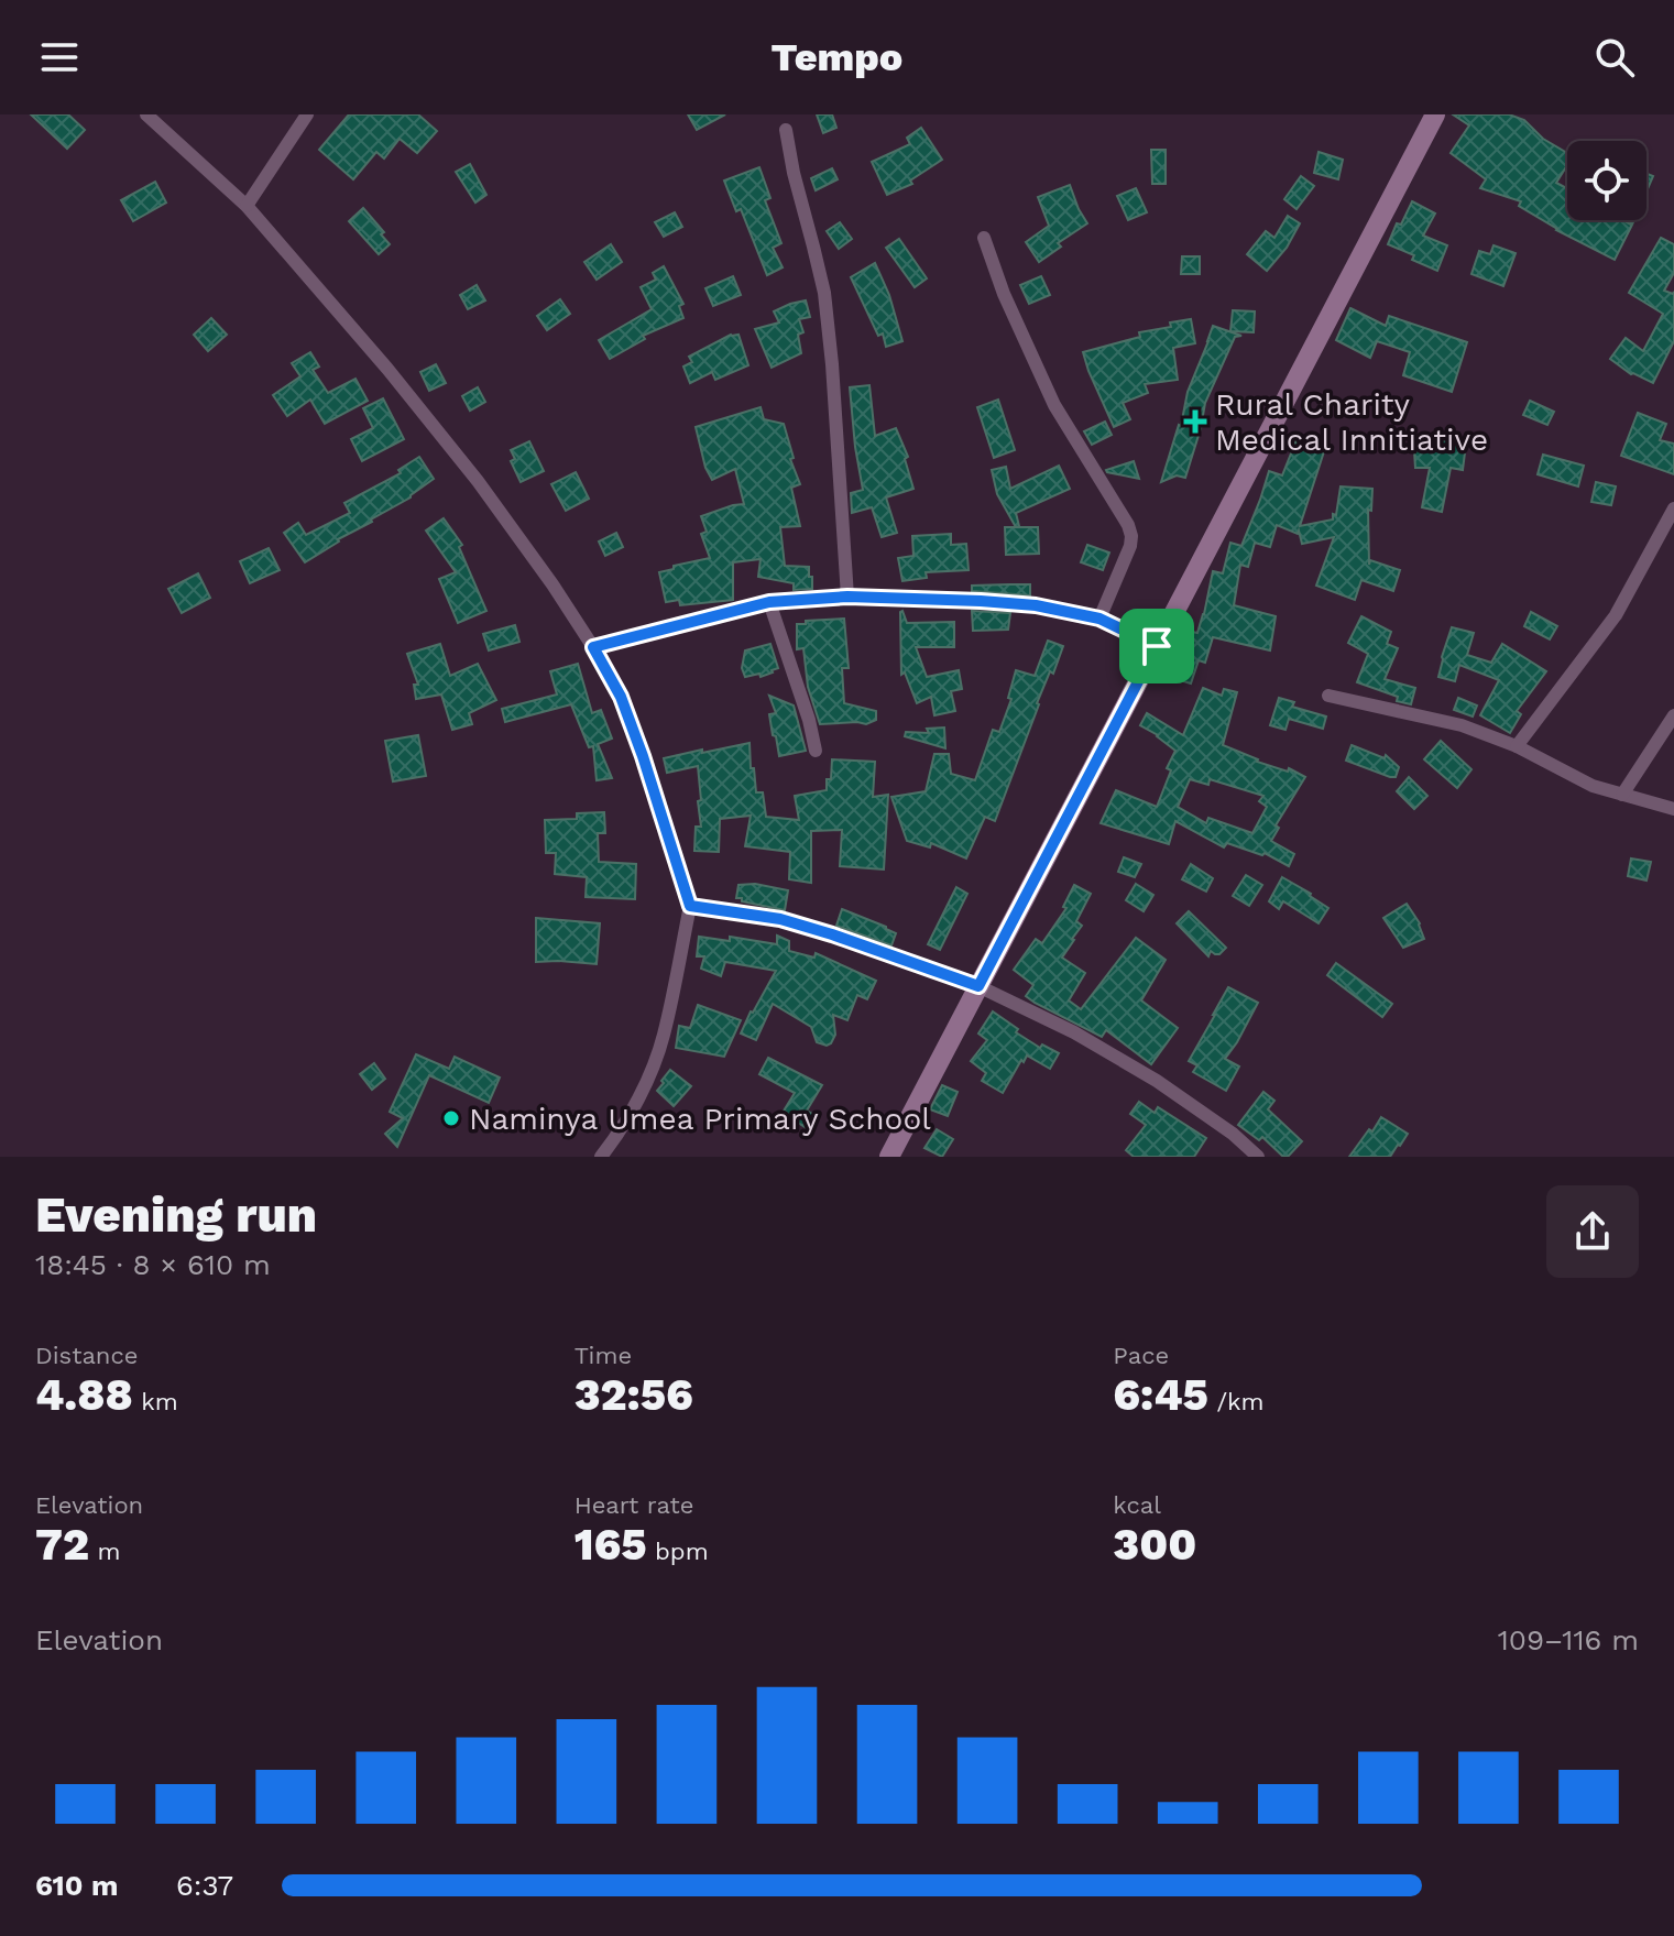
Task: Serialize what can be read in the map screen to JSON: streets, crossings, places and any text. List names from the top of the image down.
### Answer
{
  "places": {
    "health": ["Rural Charity Medical Innitiative"],
    "other": ["Naminya Umea Primary School"]
  },
  "page": {
    "header": "Tempo",
    "heading": ["Evening run", "18:45 · 8 × 610 m"],
    "stats": [
      ["Distance", "4.88 km"],
      ["Time", "32:56"],
      ["Pace", "6:45 /km"],
      ["Elevation", "72 m"],
      ["Heart rate", "165 bpm"],
      ["kcal", "300"]
    ],
    "chart": ["Elevation", "109–116 m"],
    "list": [
      {
        "name": "610 m",
        "note": "6:37"
      }
    ]
  }
}
